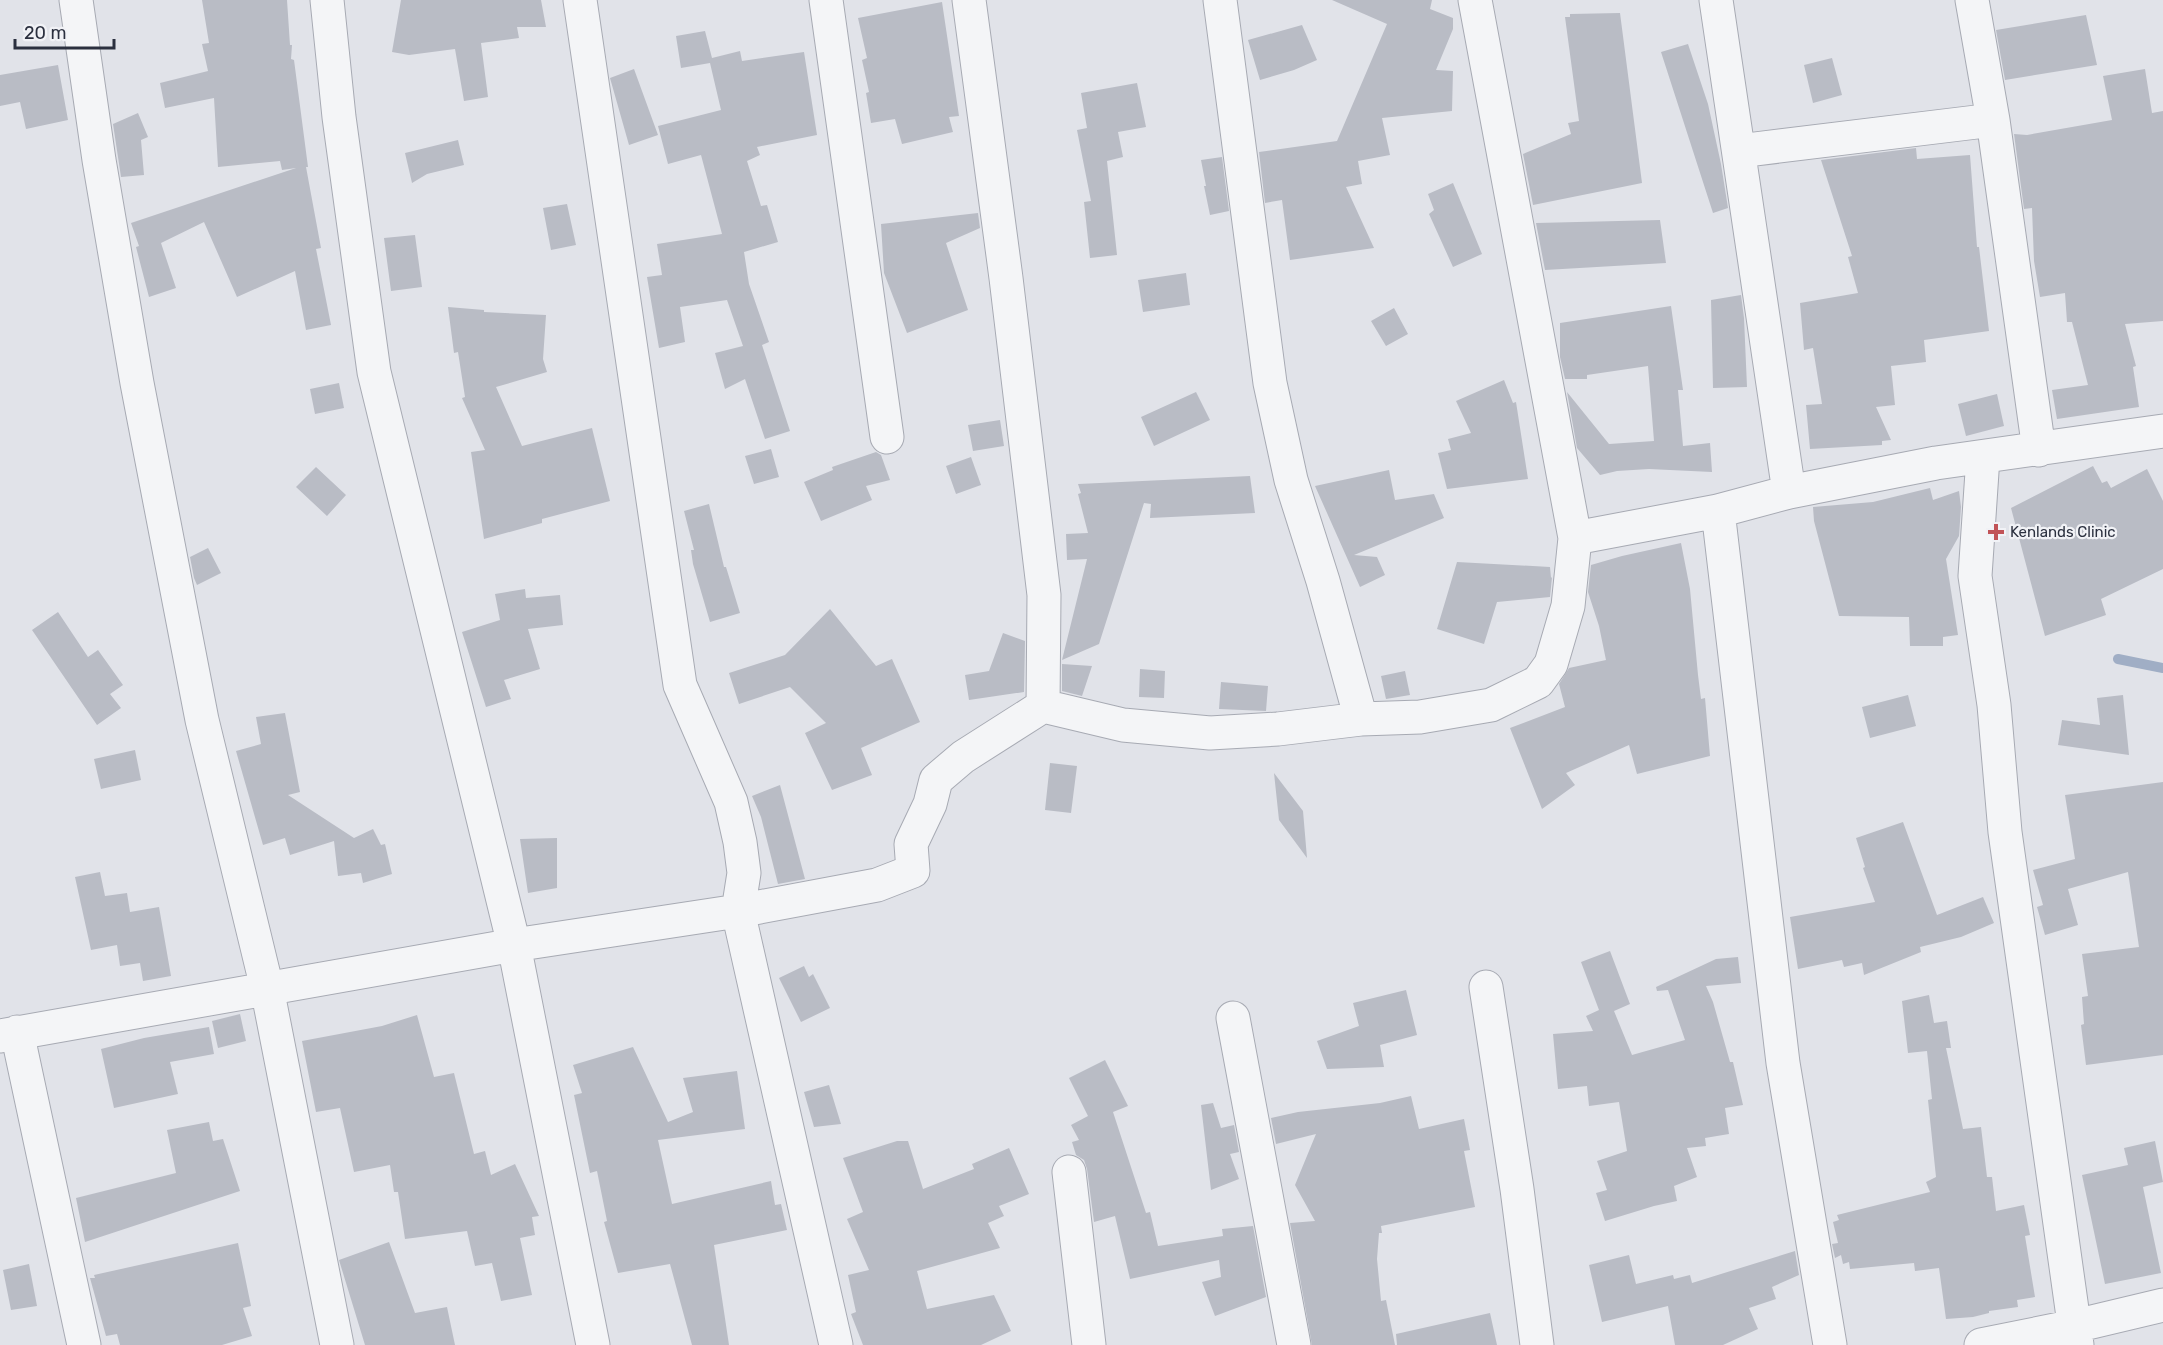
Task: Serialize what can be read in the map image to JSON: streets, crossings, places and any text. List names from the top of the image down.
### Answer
{
  "places": {
    "health": ["Kenlands Clinic"]
  },
  "scale_bar": "20 m"
}
